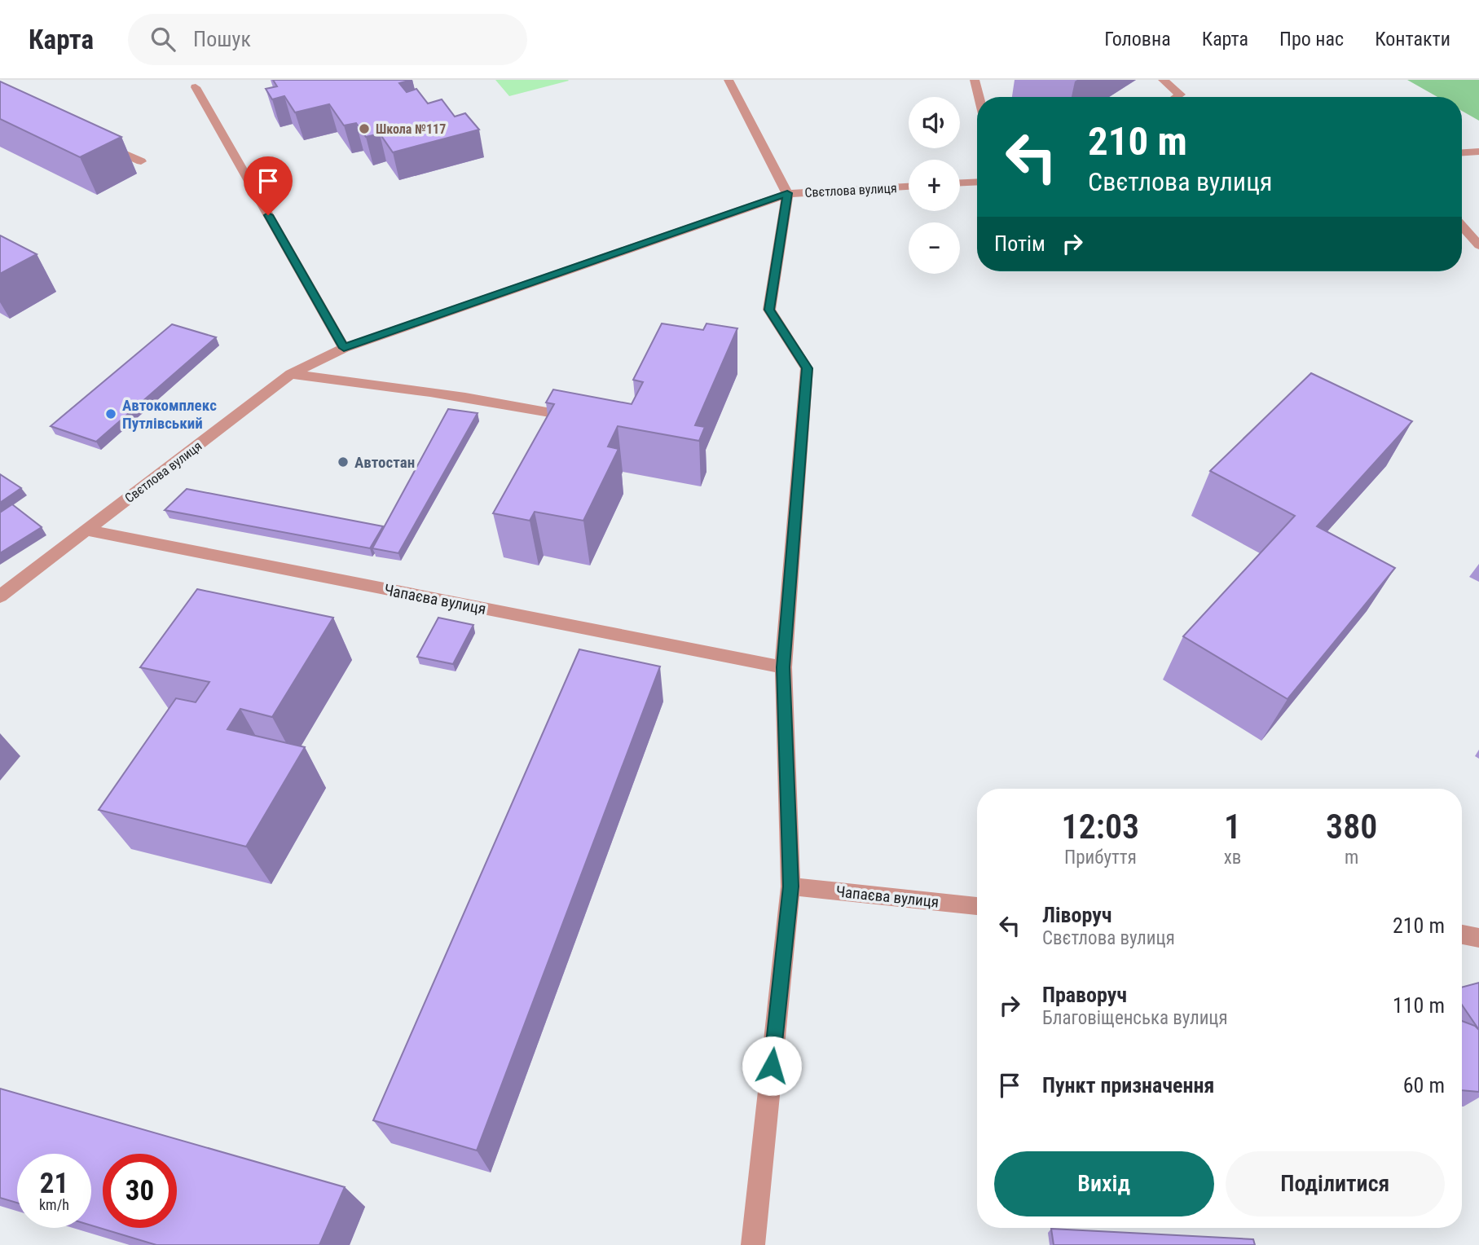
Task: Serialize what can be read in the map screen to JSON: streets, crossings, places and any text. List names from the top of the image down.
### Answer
{
  "streets": {
    "street": ["Свєтлова вулиця", "Чапаєва вулиця"]
  },
  "crossings": [
    ["Свєтлова вулиця", "Чапаєва вулиця"]
  ],
  "places": ["Школа №117", "Автокомплекс Путлівський", "Автостан"],
  "page": {
    "header": "Карта",
    "search": "Пошук",
    "nav": [
      "Головна",
      "Карта",
      "Про нас",
      "Контакти"
    ],
    "map_buttons": ["+", "−"],
    "turn": ["210 m", "Свєтлова вулиця"],
    "then": "Потім",
    "eta": [
      "12:03",
      "Прибуття",
      "1",
      "хв",
      "380",
      "m"
    ],
    "list": [
      {
        "name": "Ліворуч",
        "note": "Свєтлова вулиця",
        "value": "210 m"
      },
      {
        "name": "Праворуч",
        "note": "Благовіщенська вулиця",
        "value": "110 m"
      },
      {
        "name": "Пункт призначення",
        "value": "60 m"
      }
    ],
    "buttons": ["Вихід", "Поділитися"],
    "speed": "21 km/h",
    "limit": "30"
  }
}
